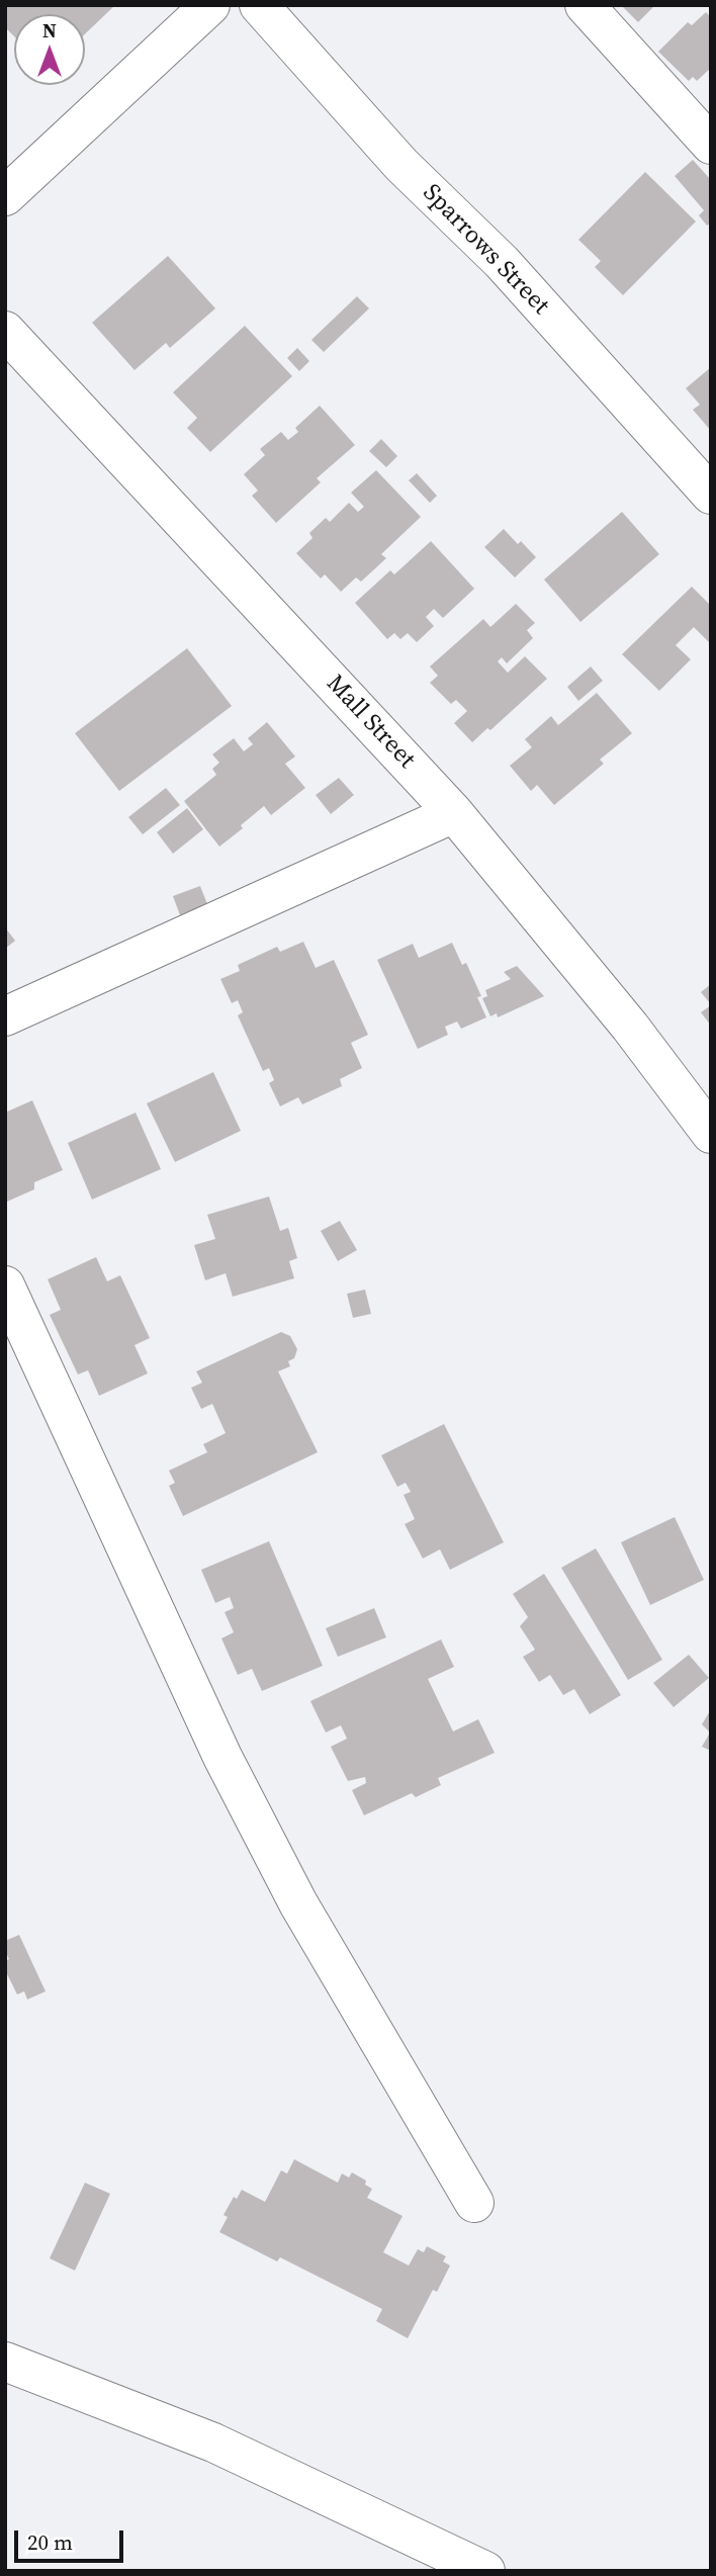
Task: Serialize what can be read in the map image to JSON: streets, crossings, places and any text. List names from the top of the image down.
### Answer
{
  "streets": {
    "street": ["Sparrows Street", "Mall Street"]
  },
  "scale_bar": "20 m",
  "north": "top"
}
